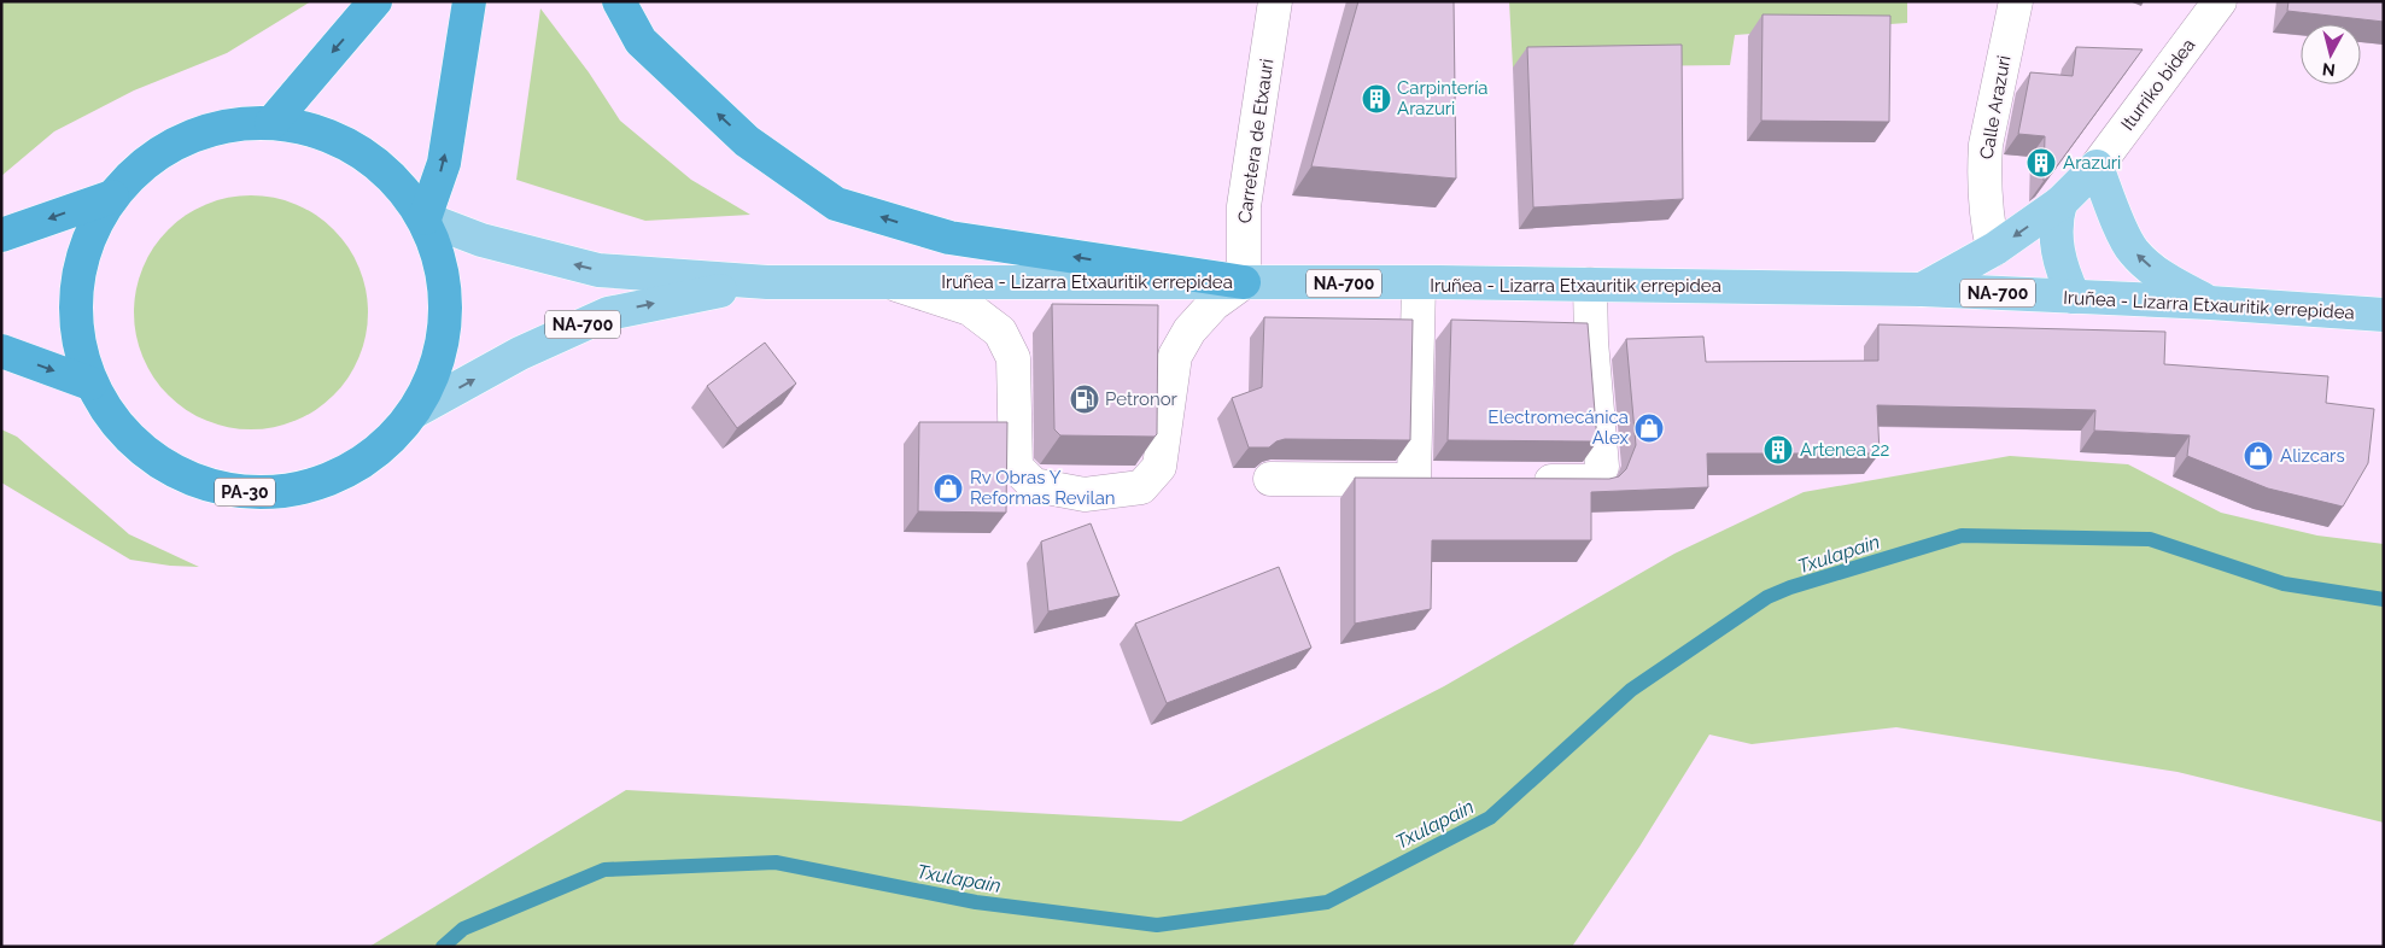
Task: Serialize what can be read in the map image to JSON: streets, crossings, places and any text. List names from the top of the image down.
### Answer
{
  "streets": {
    "highway": ["PA-30"],
    "main road": ["Iruñea - Lizarra Etxauritik errepidea", "NA-700"],
    "street": ["Iturriko bidea", "Calle Arazuri", "Carretera de Etxauri"]
  },
  "crossings": [
    ["Carretera de Etxauri", "Iruñea - Lizarra Etxauritik errepidea"],
    ["Iruñea - Lizarra Etxauritik errepidea", "PA-30"]
  ],
  "water": ["Txulapain"],
  "places": {
    "building": ["Carpintería Arazuri", "Arazuri", "Artenea 22"],
    "fuel station": ["Petronor"],
    "shop": ["Electromecánica Alex", "Alizcars", "Rv Obras Y Reformas Revilan"]
  },
  "north": "bottom"
}
